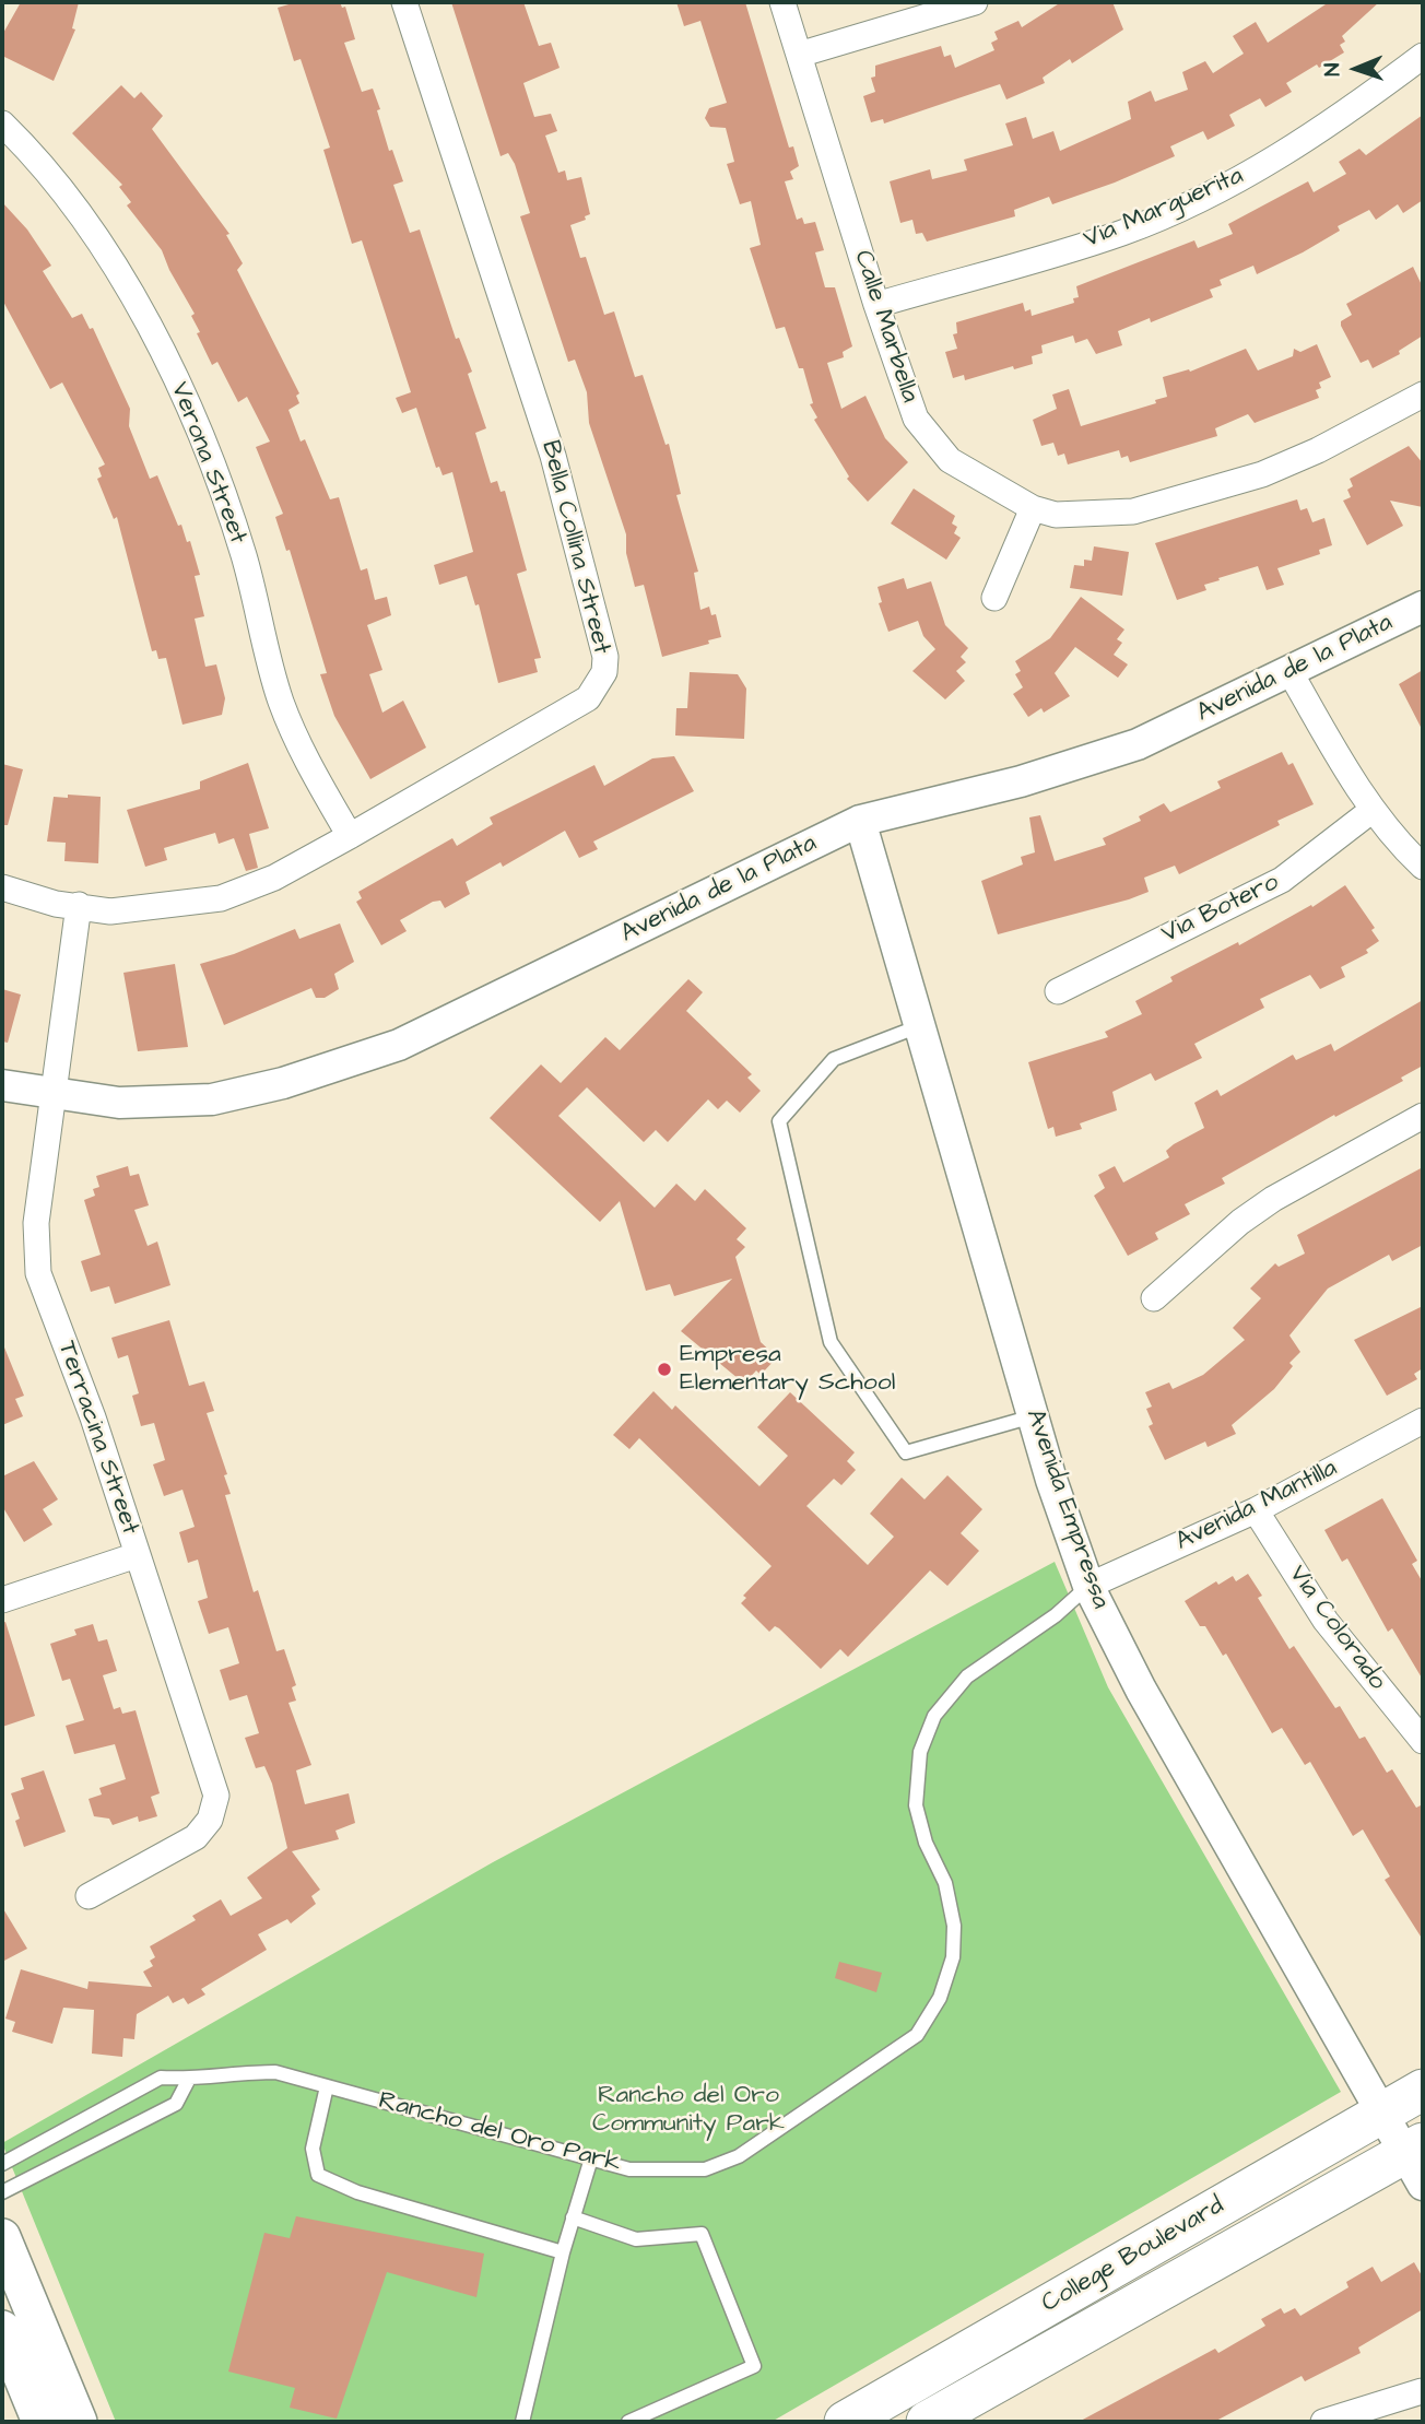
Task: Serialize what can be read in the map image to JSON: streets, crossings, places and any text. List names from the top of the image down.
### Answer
{
  "streets": {
    "main road": ["College Boulevard"],
    "street": [
      "Via Marguerita",
      "Calle Marbella",
      "Verona Street",
      "Bella Collina Street",
      "Avenida de la Plata",
      "Via Botero",
      "Terracina Street",
      "Avenida Mantilla",
      "Avenida Empressa",
      "Via Colorado"
    ],
    "lane": ["Rancho del Oro Park"]
  },
  "crossings": [
    ["Via Marguerita", "Calle Marbella"],
    ["Verona Street", "Bella Collina Street"],
    ["Bella Collina Street", "Terracina Street"],
    ["Avenida de la Plata", "Terracina Street"],
    ["Avenida de la Plata", "Avenida Empressa"],
    ["Avenida Mantilla", "Avenida Empressa"],
    ["Avenida Mantilla", "Via Colorado"],
    ["Avenida Mantilla", "Rancho del Oro Park"],
    ["Avenida Empressa", "Rancho del Oro Park"],
    ["Avenida Empressa", "College Boulevard"]
  ],
  "parks": ["Rancho del Oro Community Park"],
  "places": ["Empresa Elementary School"],
  "north": "left"
}
